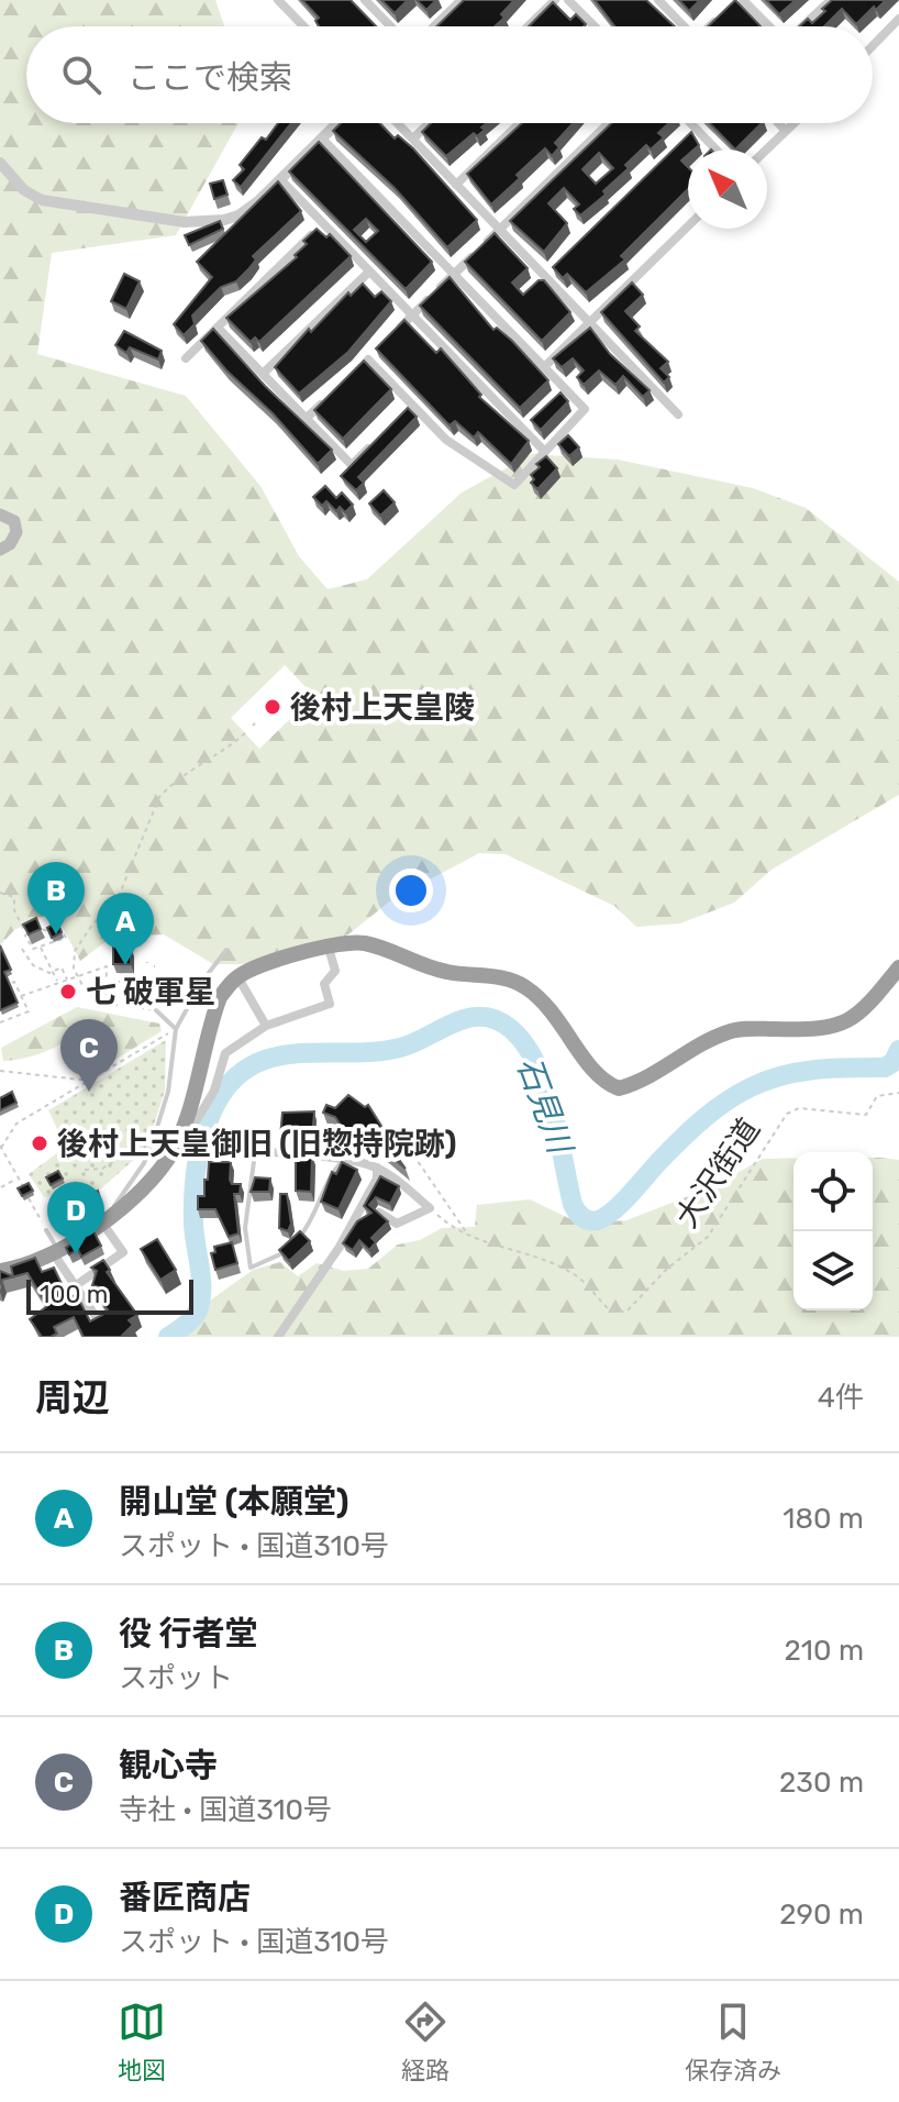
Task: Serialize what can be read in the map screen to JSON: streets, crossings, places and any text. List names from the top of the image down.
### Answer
{
  "streets": {
    "path": ["大沢街道"]
  },
  "water": ["石見川"],
  "places": ["後村上天皇陵", "七 破軍星", "後村上天皇御旧 (旧惣持院跡)"],
  "scale_bar": "100 m",
  "north": "top left",
  "page": {
    "search": "ここで検索",
    "pins": [
      "B",
      "A",
      "C",
      "D"
    ],
    "scale": "100 m",
    "heading": ["周辺", "4件"],
    "list": [
      {
        "mark": "A",
        "name": "開山堂 (本願堂)",
        "note": "スポット · 国道310号",
        "value": "180 m"
      },
      {
        "mark": "B",
        "name": "役 行者堂",
        "note": "スポット",
        "value": "210 m"
      },
      {
        "mark": "C",
        "name": "観心寺",
        "note": "寺社 · 国道310号",
        "value": "230 m"
      },
      {
        "mark": "D",
        "name": "番匠商店",
        "note": "スポット · 国道310号",
        "value": "290 m"
      }
    ],
    "nav": ["地図", "経路", "保存済み"]
  }
}
